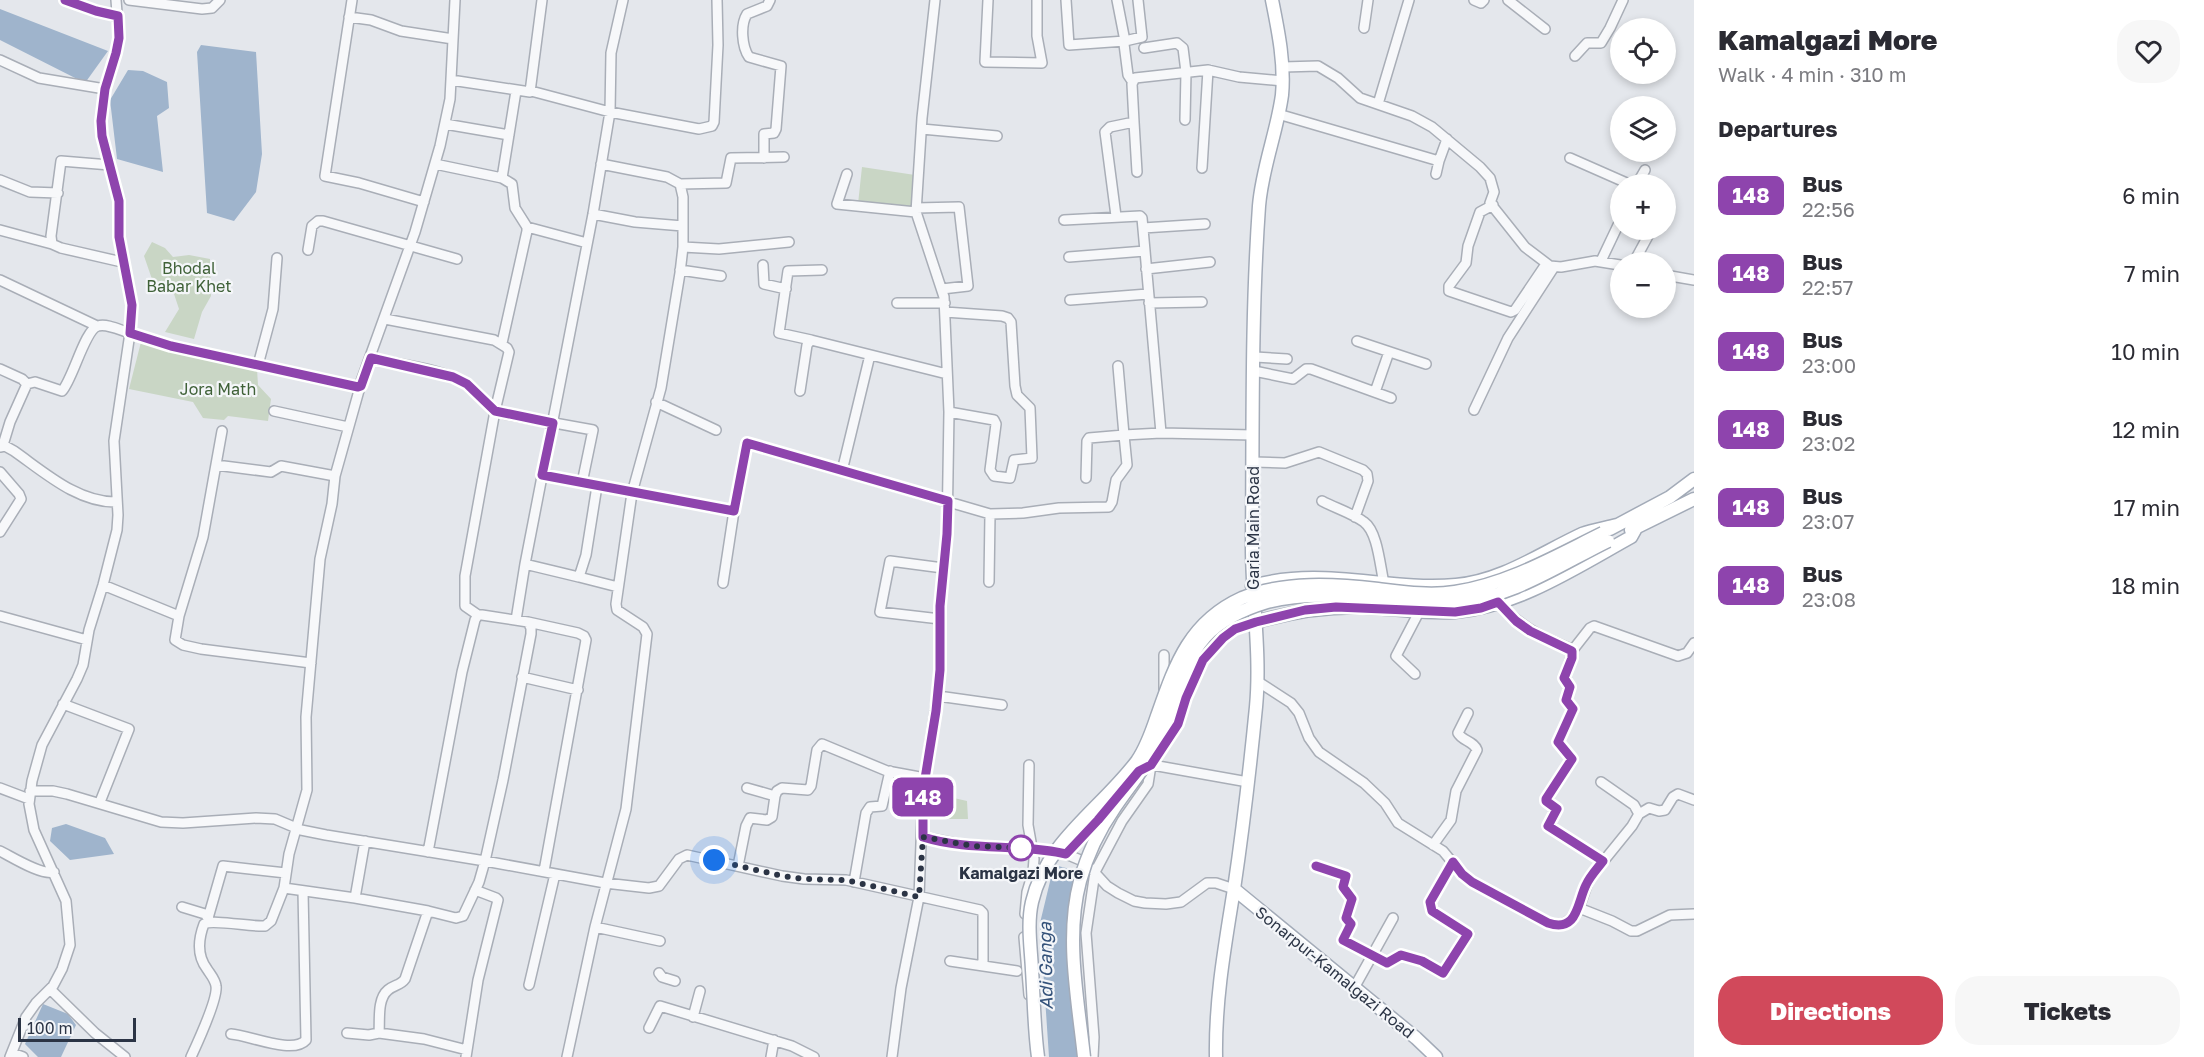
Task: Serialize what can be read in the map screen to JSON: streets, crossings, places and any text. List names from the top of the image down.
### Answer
{
  "streets": {
    "main road": ["Garia Main Road", "Sonarpur-Kamalgazi Road"]
  },
  "crossings": [
    ["Garia Main Road", "Sonarpur-Kamalgazi Road"]
  ],
  "water": ["Adi Ganga"],
  "parks": ["Bhodal Babar Khet", "Jora Math"],
  "places": ["Kamalgazi More"],
  "lines": ["bus line 148"],
  "scale_bar": "100 m",
  "page": {
    "on_map": "148",
    "heading": [
      ["Kamalgazi More", "Walk · 4 min · 310 m"],
      "Departures"
    ],
    "map_buttons": ["+", "−"],
    "list": [
      {
        "mark": "148",
        "name": "Bus",
        "note": "22:56",
        "value": "6 min"
      },
      {
        "mark": "148",
        "name": "Bus",
        "note": "22:57",
        "value": "7 min"
      },
      {
        "mark": "148",
        "name": "Bus",
        "note": "23:00",
        "value": "10 min"
      },
      {
        "mark": "148",
        "name": "Bus",
        "note": "23:02",
        "value": "12 min"
      },
      {
        "mark": "148",
        "name": "Bus",
        "note": "23:07",
        "value": "17 min"
      },
      {
        "mark": "148",
        "name": "Bus",
        "note": "23:08",
        "value": "18 min"
      }
    ],
    "buttons": ["Directions", "Tickets"],
    "scale": "100 m"
  }
}
